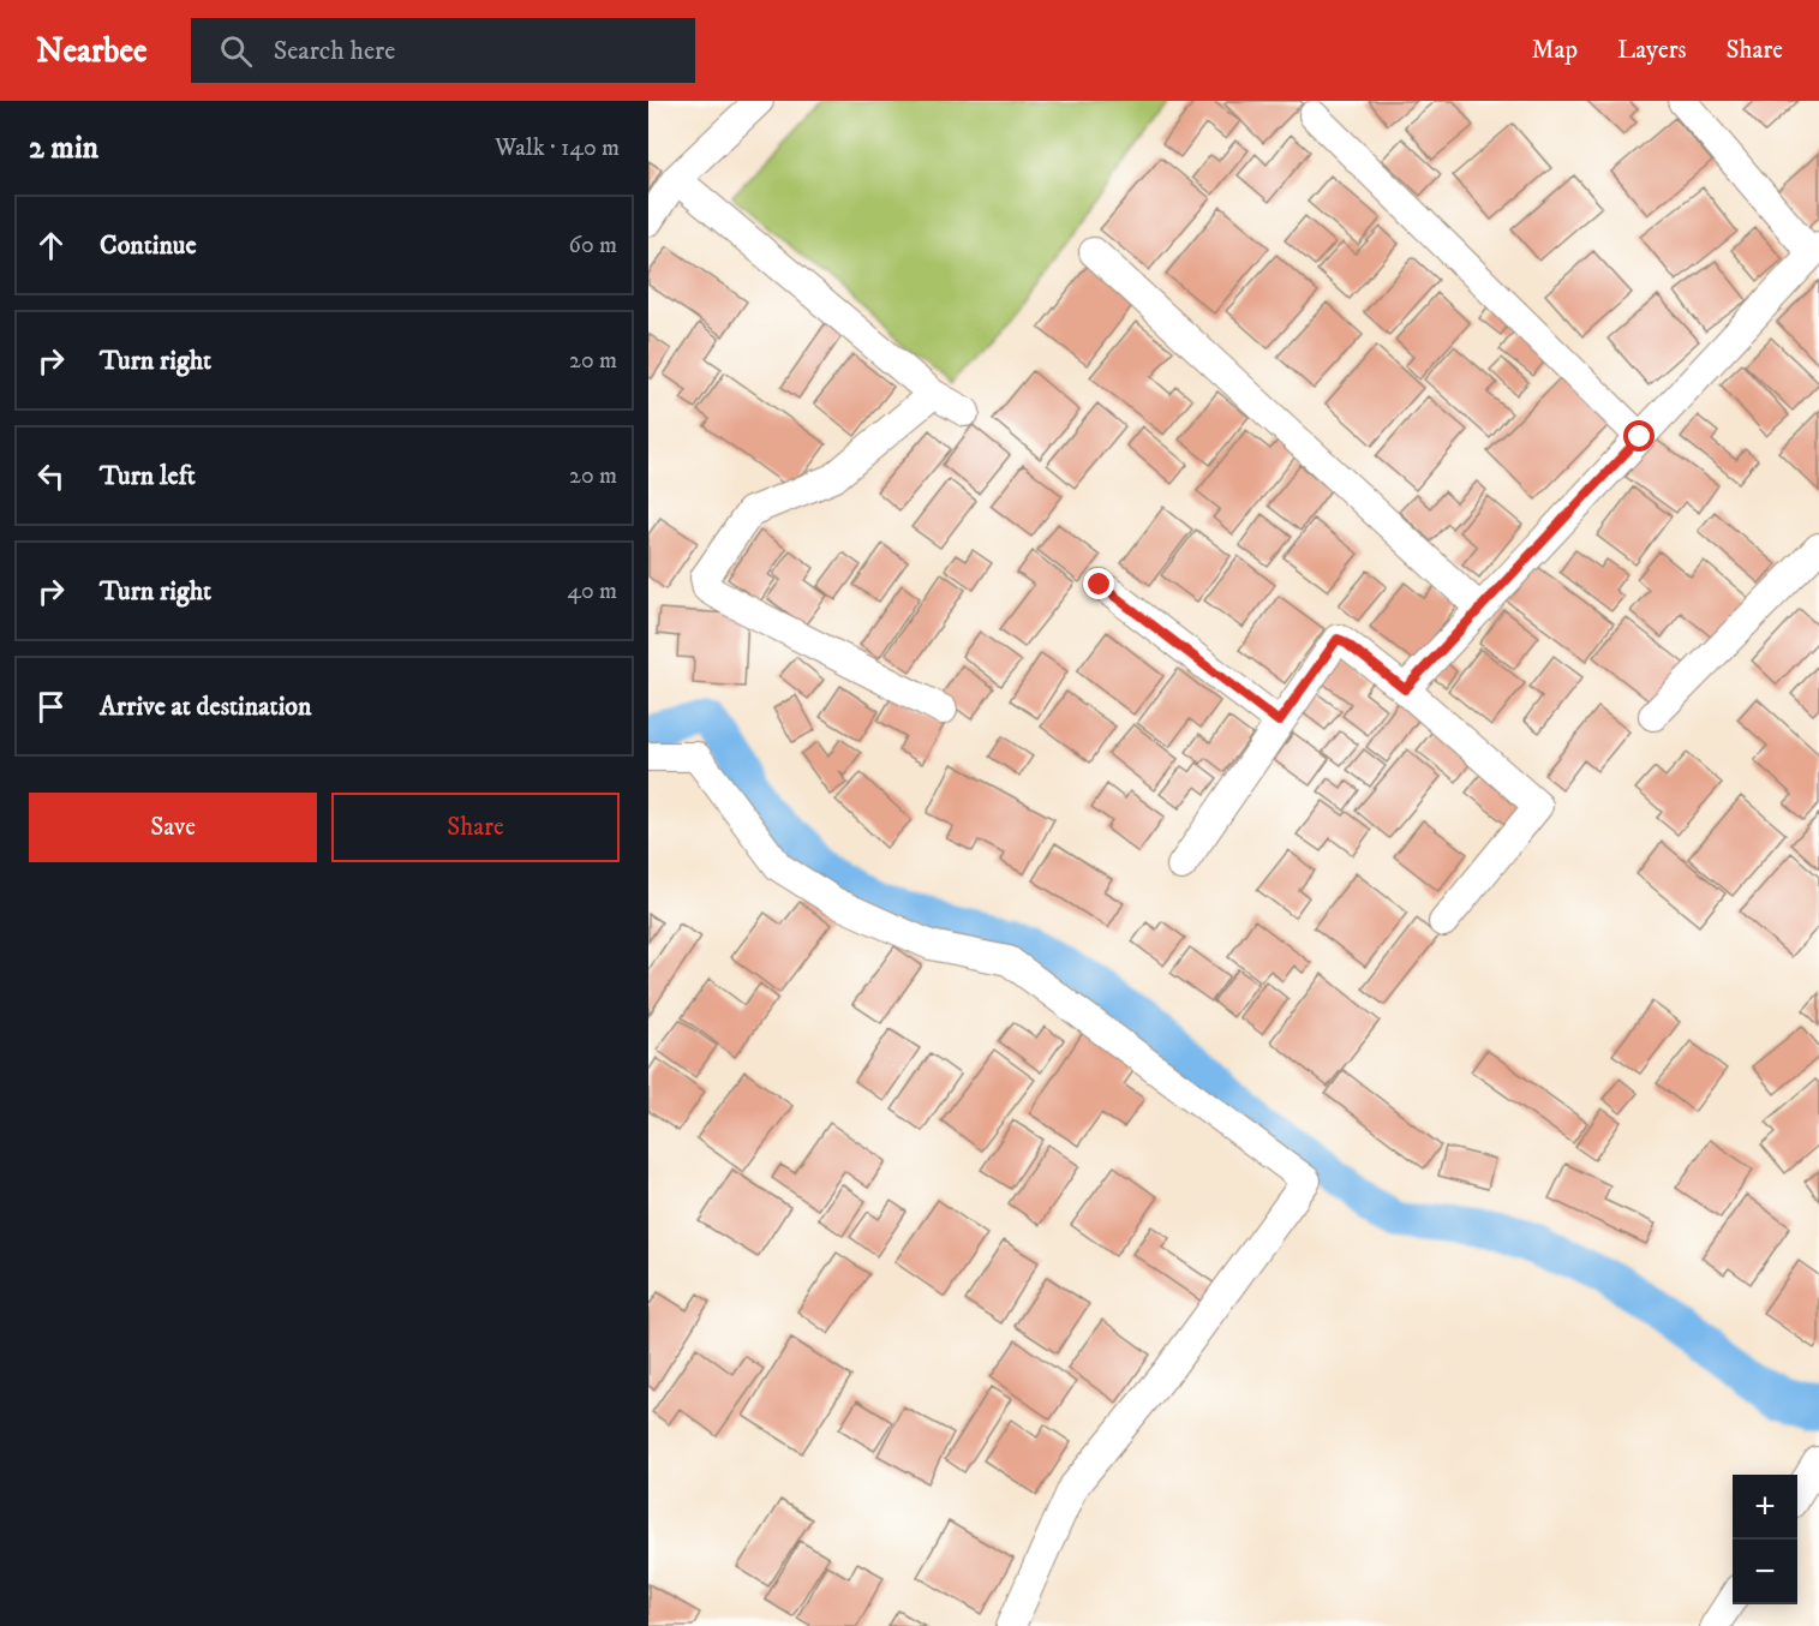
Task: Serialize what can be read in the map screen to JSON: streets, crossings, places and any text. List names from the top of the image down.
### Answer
{
  "page": {
    "header": "Nearbee",
    "search": "Search here",
    "nav": ["Map", "Layers", "Share"],
    "heading": ["2 min", "Walk · 140 m"],
    "list": [
      ["Continue", "60 m"],
      ["Turn right", "20 m"],
      ["Turn left", "20 m"],
      ["Turn right", "40 m"],
      "Arrive at destination"
    ],
    "buttons": ["Save", "Share"],
    "map_buttons": ["+", "−"]
  }
}
